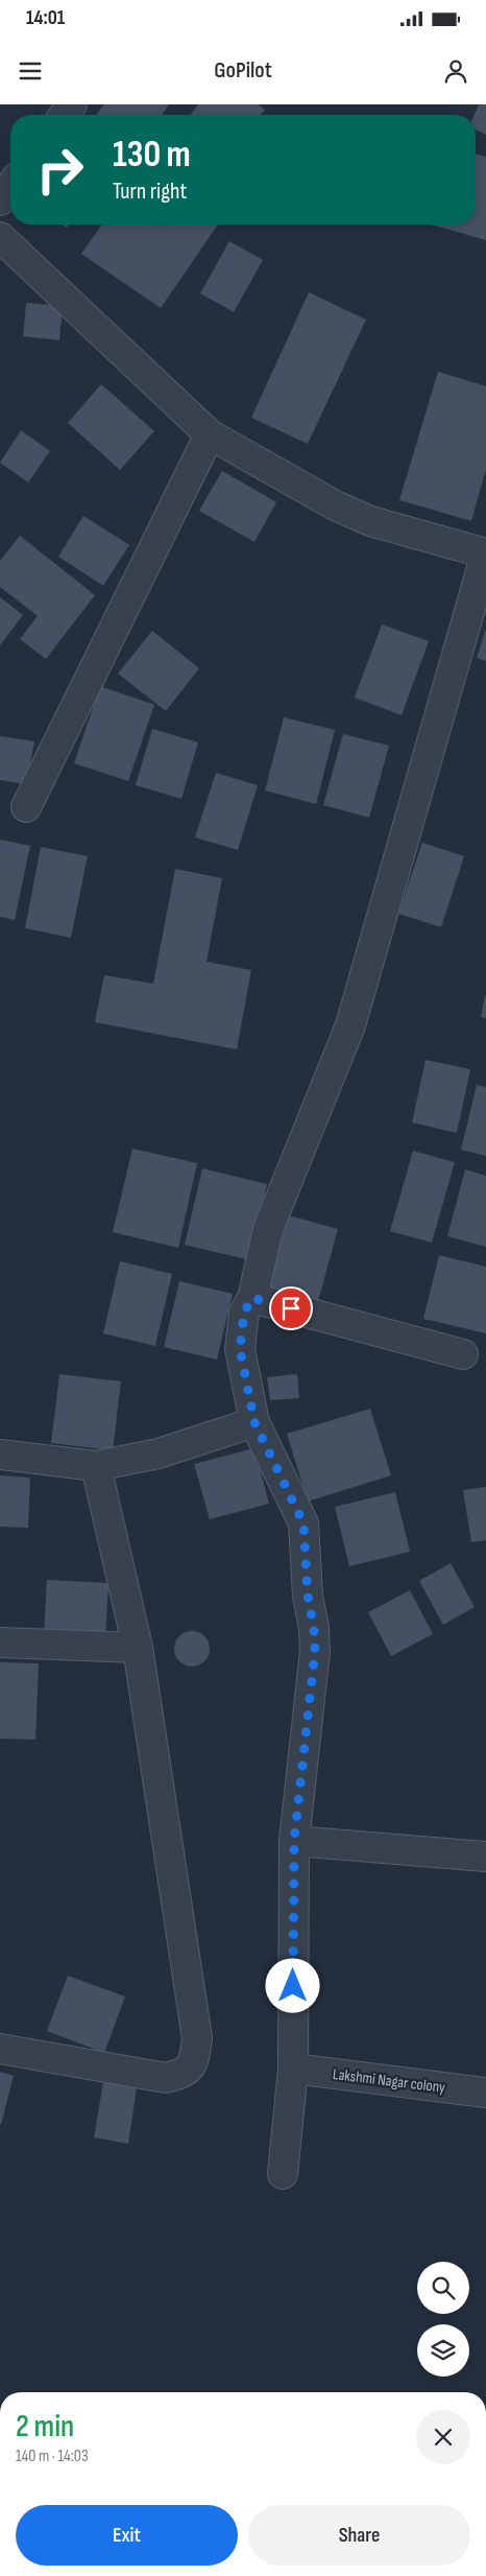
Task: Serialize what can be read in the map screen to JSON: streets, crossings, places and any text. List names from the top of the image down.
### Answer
{
  "streets": {
    "street": ["Lakshmi Nagar colony"]
  },
  "page": {
    "status": "14:01",
    "header": "GoPilot",
    "turn": ["130 m", "Turn right"],
    "heading": ["2 min", "140 m · 14:03"],
    "buttons": ["Exit", "Share"]
  }
}
